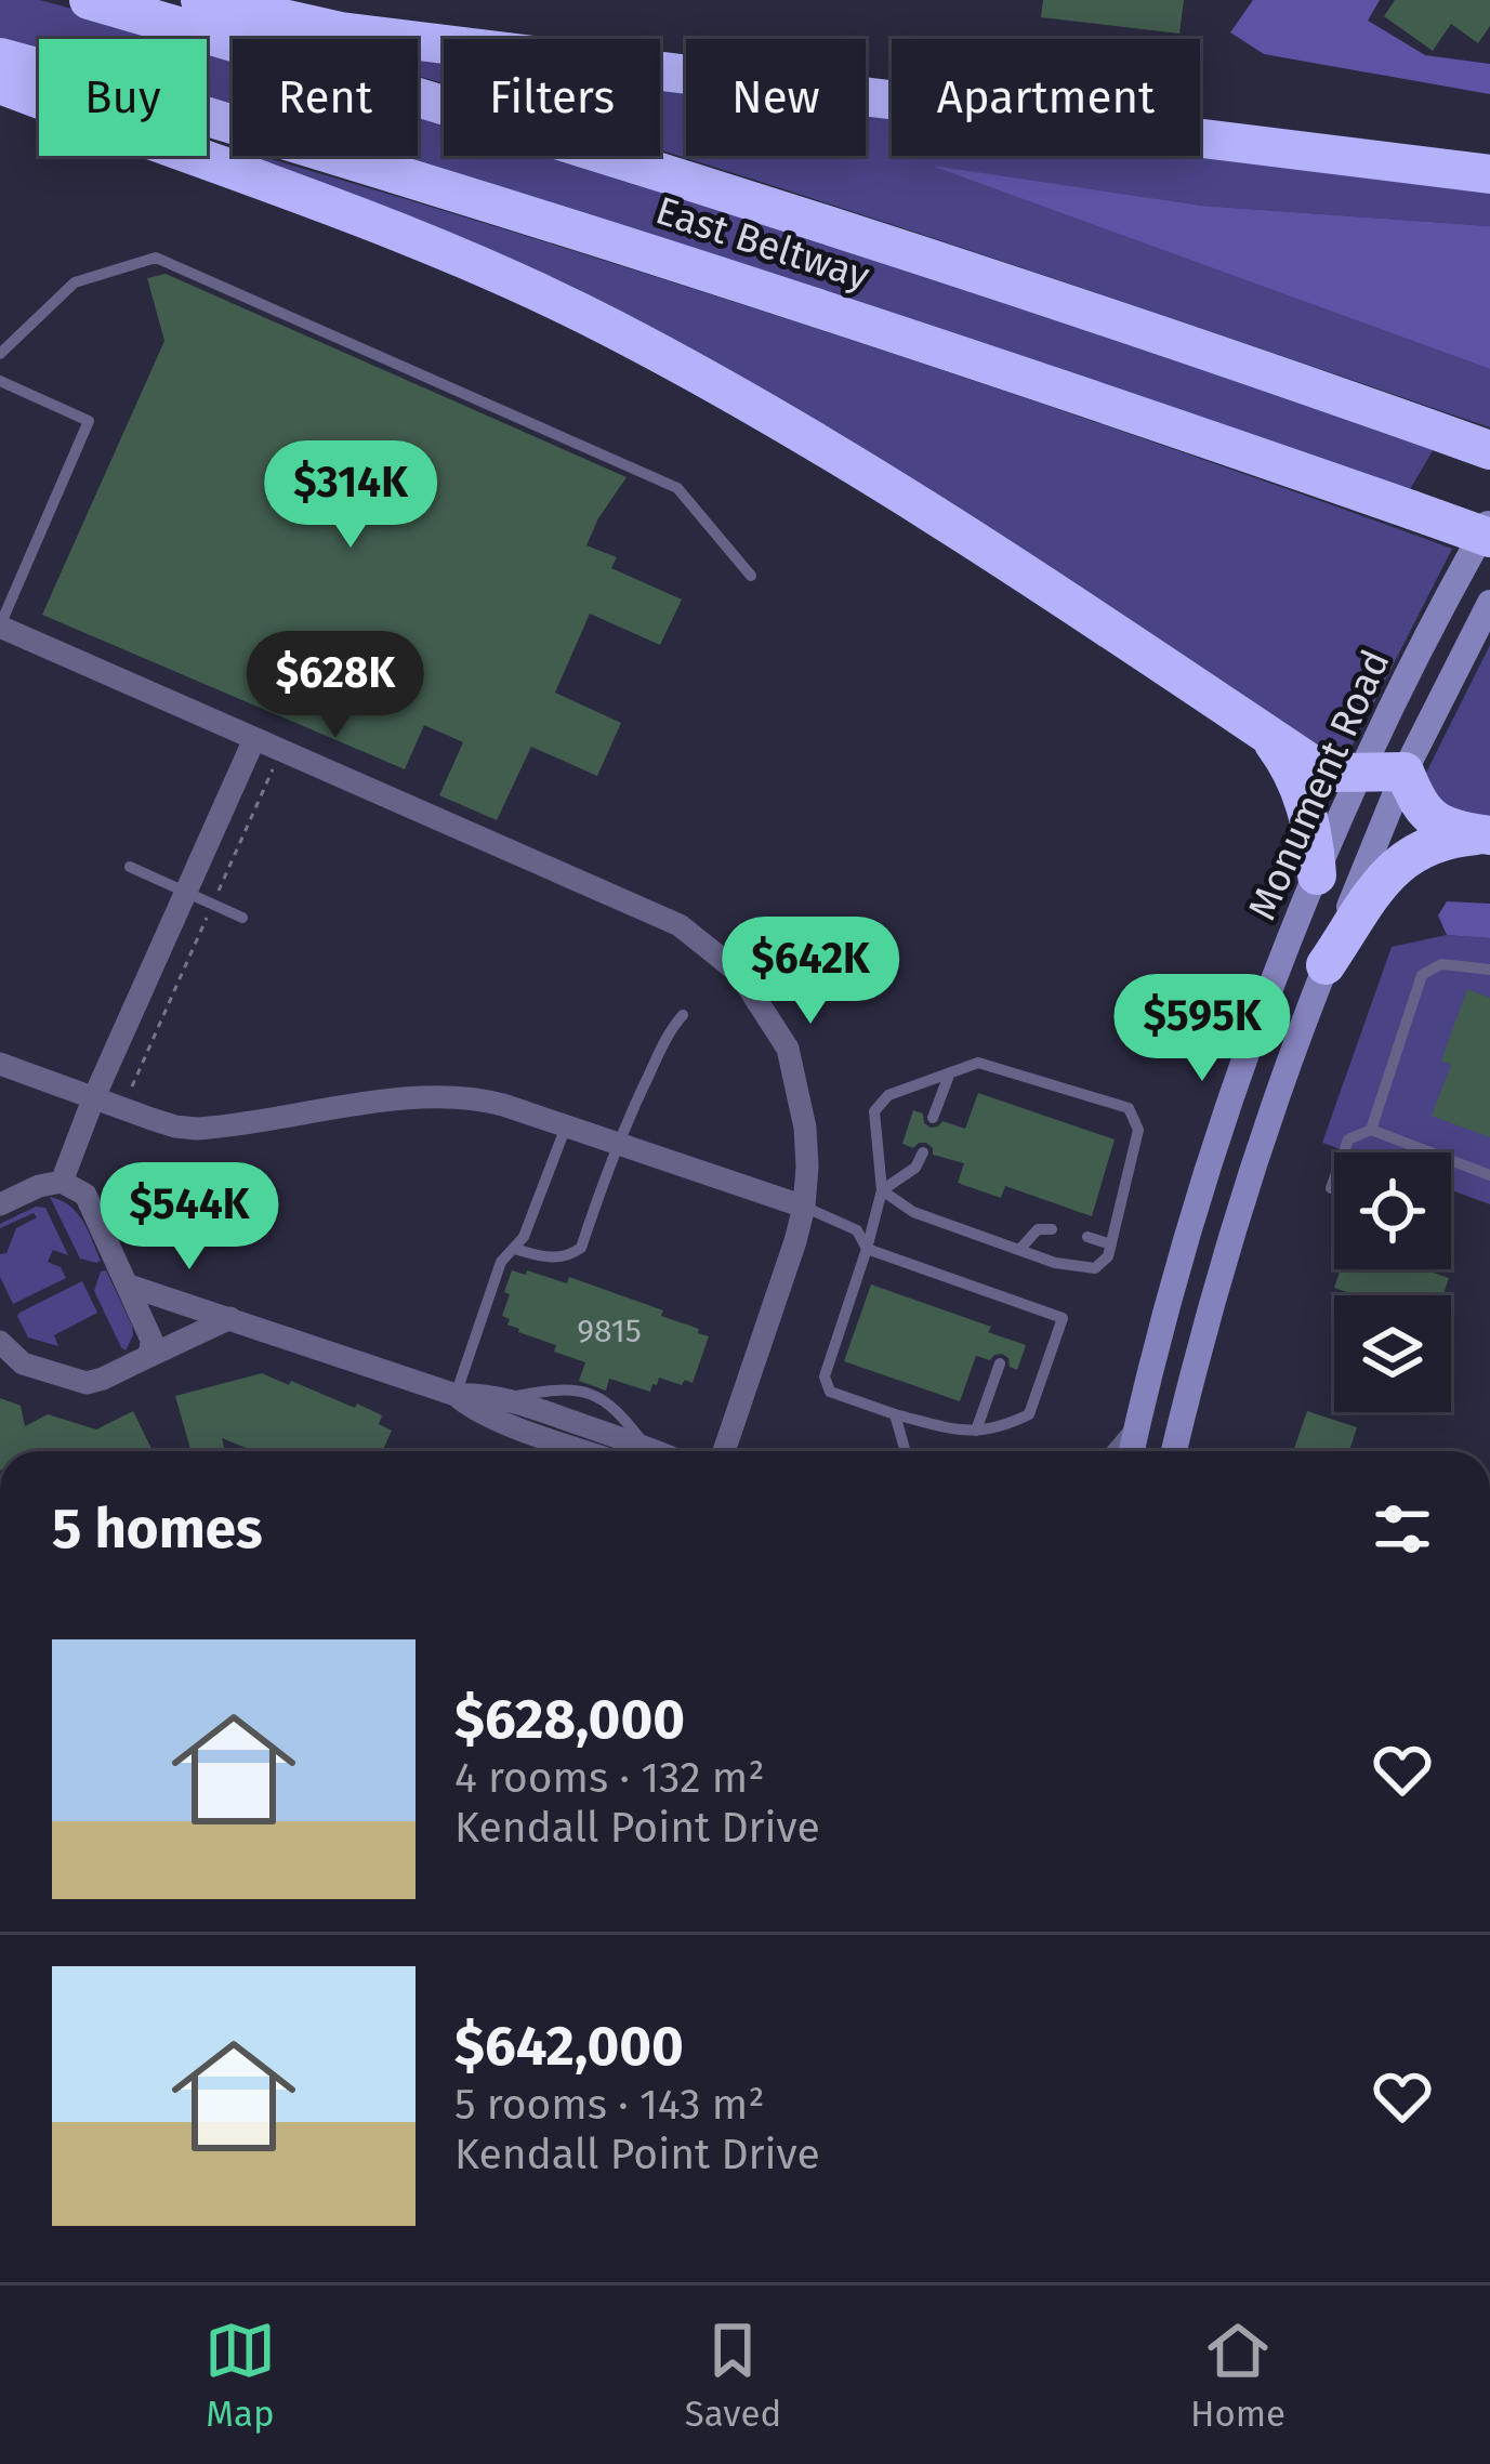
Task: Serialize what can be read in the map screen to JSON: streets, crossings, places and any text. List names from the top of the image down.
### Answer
{
  "streets": {
    "highway": ["East Beltway"],
    "main road": ["Monument Road"]
  },
  "house_numbers": ["9815"],
  "page": {
    "chip": [
      "Buy",
      "Rent",
      "Filters",
      "New",
      "Apartment"
    ],
    "price": [
      "$314K",
      "$628K",
      "$642K",
      "$595K",
      "$544K"
    ],
    "heading": "5 homes",
    "list": [
      {
        "name": "$628,000",
        "note": "4 rooms · 132 m² · Kendall Point Drive"
      },
      {
        "name": "$642,000",
        "note": "5 rooms · 143 m² · Kendall Point Drive"
      }
    ],
    "tabs": ["Map", "Saved", "Home"]
  }
}
